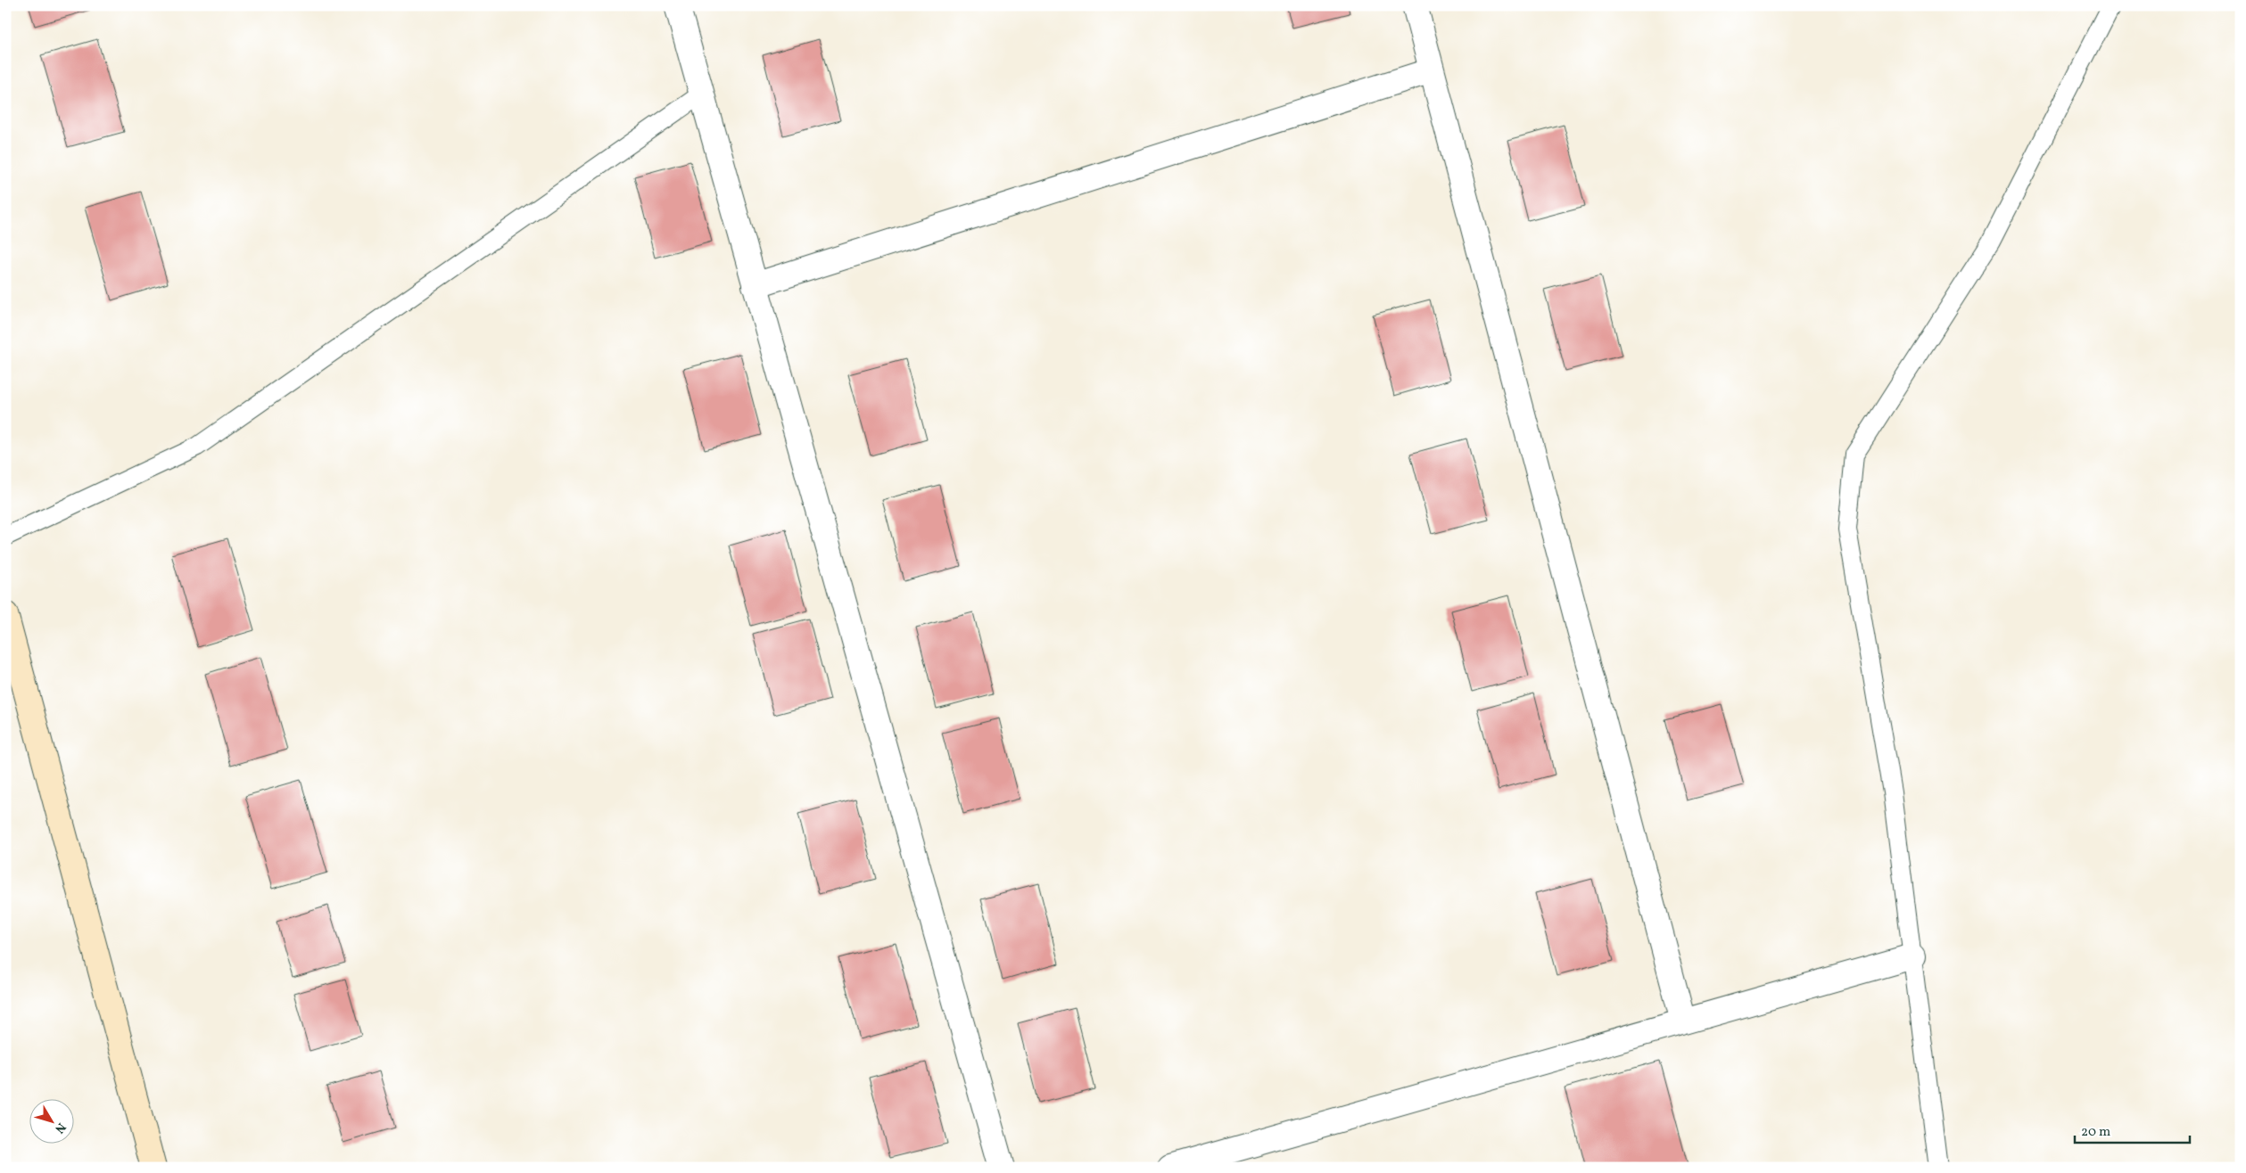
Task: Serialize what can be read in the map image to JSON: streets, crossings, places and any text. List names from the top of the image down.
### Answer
{
  "scale_bar": "20 m",
  "north": "bottom right"
}
